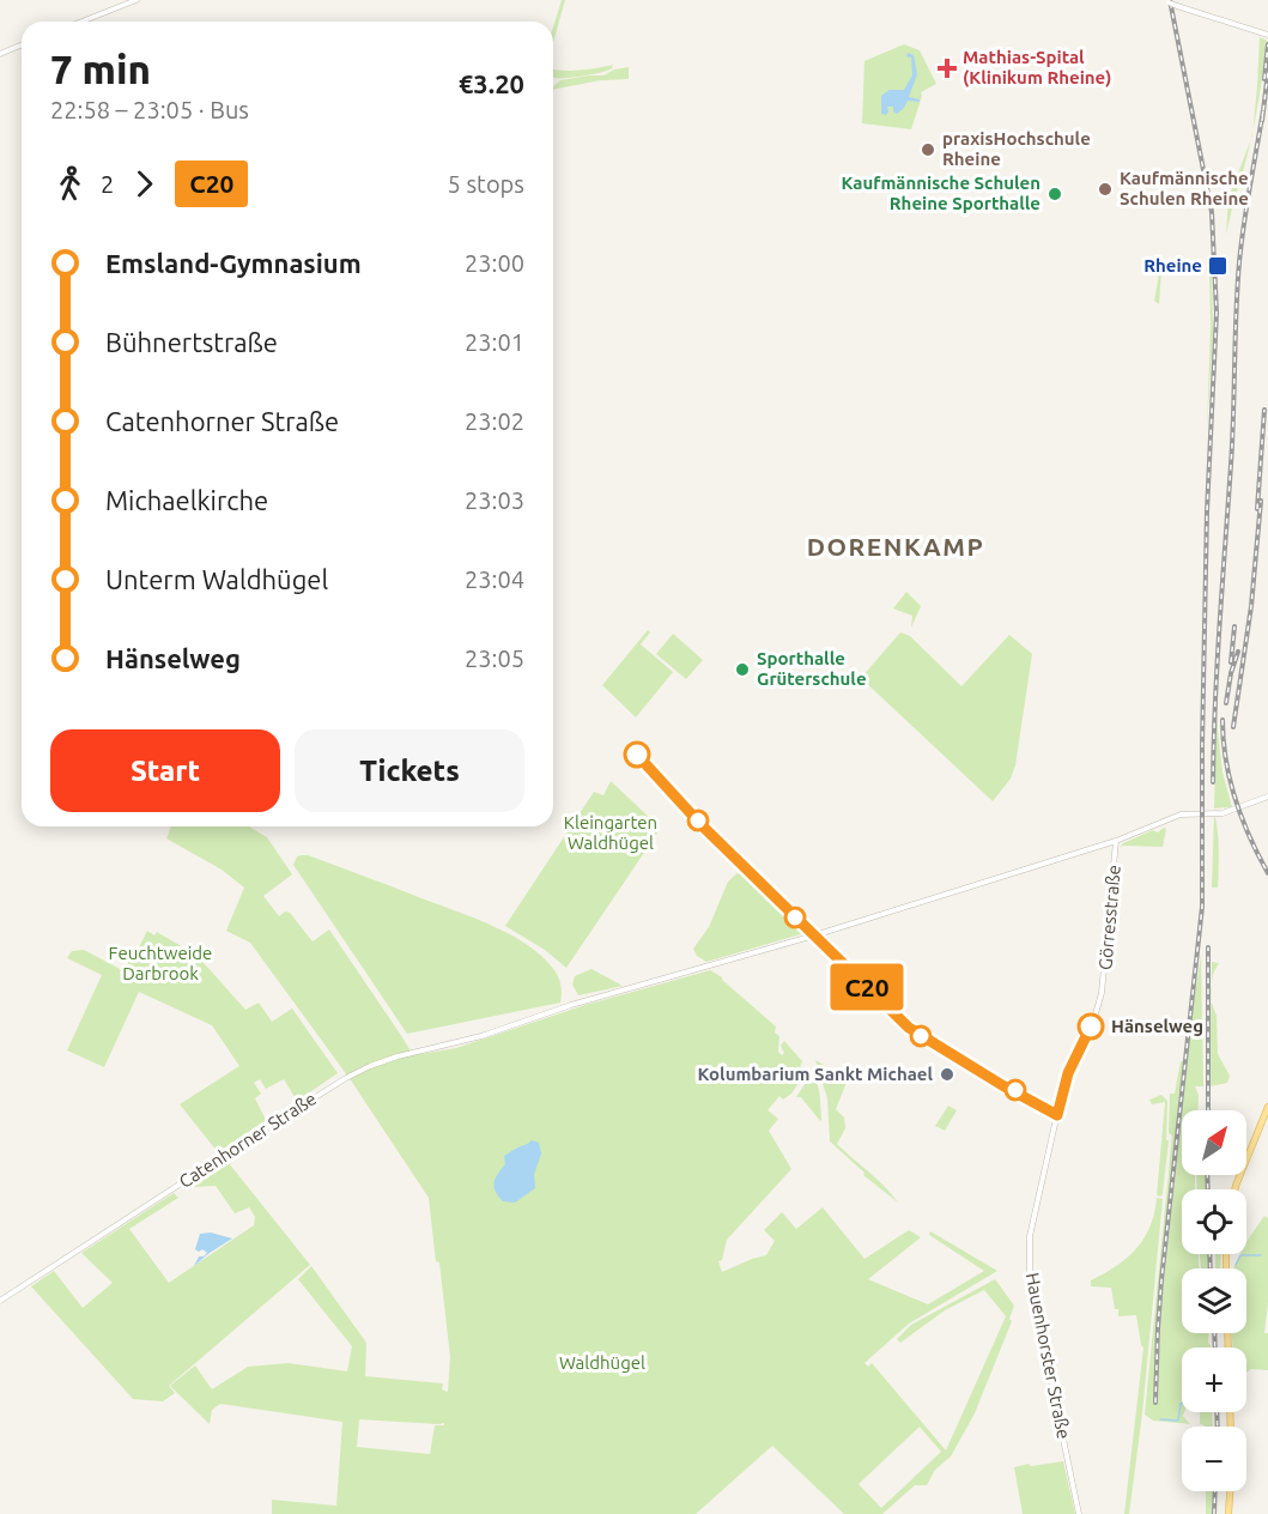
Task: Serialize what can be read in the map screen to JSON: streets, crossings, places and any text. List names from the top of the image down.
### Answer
{
  "streets": {
    "street": ["Görresstraße", "Catenhorner Straße", "Hauenhorster Straße"]
  },
  "crossings": [
    ["Görresstraße", "Catenhorner Straße"],
    ["Görresstraße", "Hauenhorster Straße"]
  ],
  "districts": ["DORENKAMP"],
  "parks": ["Kleingarten Waldhügel", "Feuchtweide Darbrook", "Waldhügel"],
  "places": {
    "health": ["Mathias-Spital (Klinikum Rheine)"],
    "other": [
      "praxisHochschule Rheine",
      "Kaufmännische Schulen Rheine",
      "Kaufmännische Schulen Rheine Sporthalle",
      "Sporthalle Grüterschule",
      "Hänselweg",
      "Kolumbarium Sankt Michael"
    ],
    "transit": ["Rheine"]
  },
  "lines": ["bus line C20"],
  "north": "top right",
  "page": {
    "on_map": "C20",
    "heading": ["7 min", "22:58 – 23:05 · Bus", "€3.20"],
    "legs": ["2", "C20", "5 stops"],
    "list": [
      {
        "name": "Emsland-Gymnasium",
        "value": "23:00"
      },
      {
        "name": "Bühnertstraße",
        "value": "23:01"
      },
      {
        "name": "Catenhorner Straße",
        "value": "23:02"
      },
      {
        "name": "Michaelkirche",
        "value": "23:03"
      },
      {
        "name": "Unterm Waldhügel",
        "value": "23:04"
      },
      {
        "name": "Hänselweg",
        "value": "23:05"
      }
    ],
    "buttons": ["Start", "Tickets"],
    "map_buttons": ["+", "−"]
  }
}
